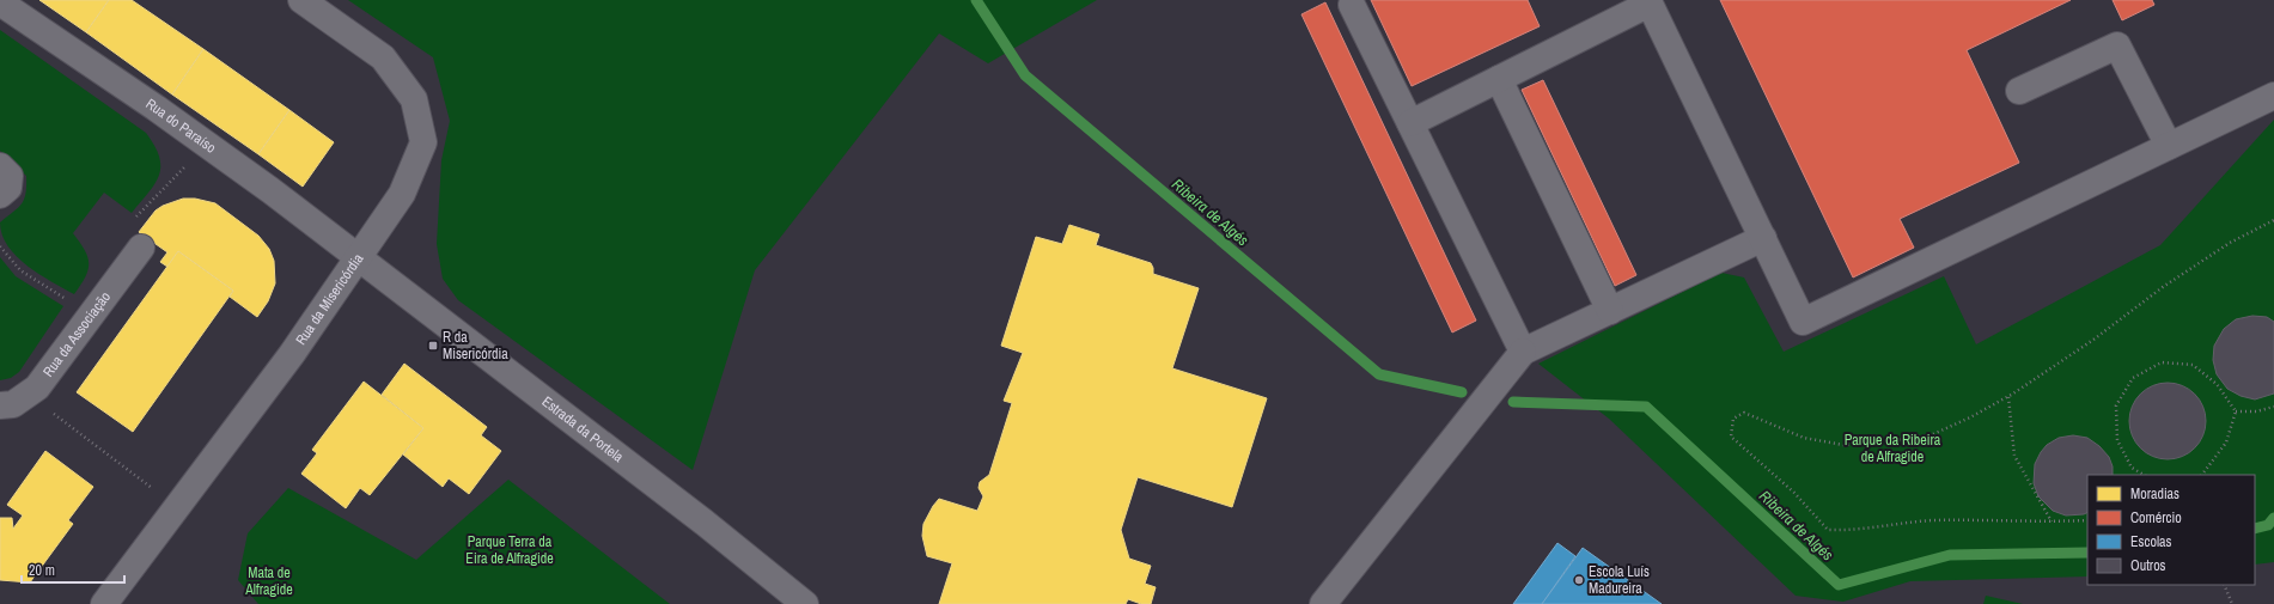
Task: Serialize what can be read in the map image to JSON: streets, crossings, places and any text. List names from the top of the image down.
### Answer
{
  "streets": {
    "street": [
      "Rua do Paraíso",
      "Rua da Misericórdia",
      "Rua da Associação",
      "Estrada da Portela"
    ]
  },
  "crossings": [
    ["Rua do Paraíso", "Rua da Misericórdia"],
    ["Rua do Paraíso", "Estrada da Portela"],
    ["Rua da Misericórdia", "Estrada da Portela"]
  ],
  "water": ["Ribeira de Algés"],
  "parks": ["Parque da Ribeira de Alfragide", "Parque Terra da Eira de Alfragide", "Mata de Alfragide"],
  "places": {
    "transit": ["R da Misericórdia"],
    "other": ["Escola Luís Madureira"]
  },
  "legend": [
    "Moradias",
    "Comércio",
    "Escolas",
    "Outros"
  ],
  "scale_bar": "20 m"
}
